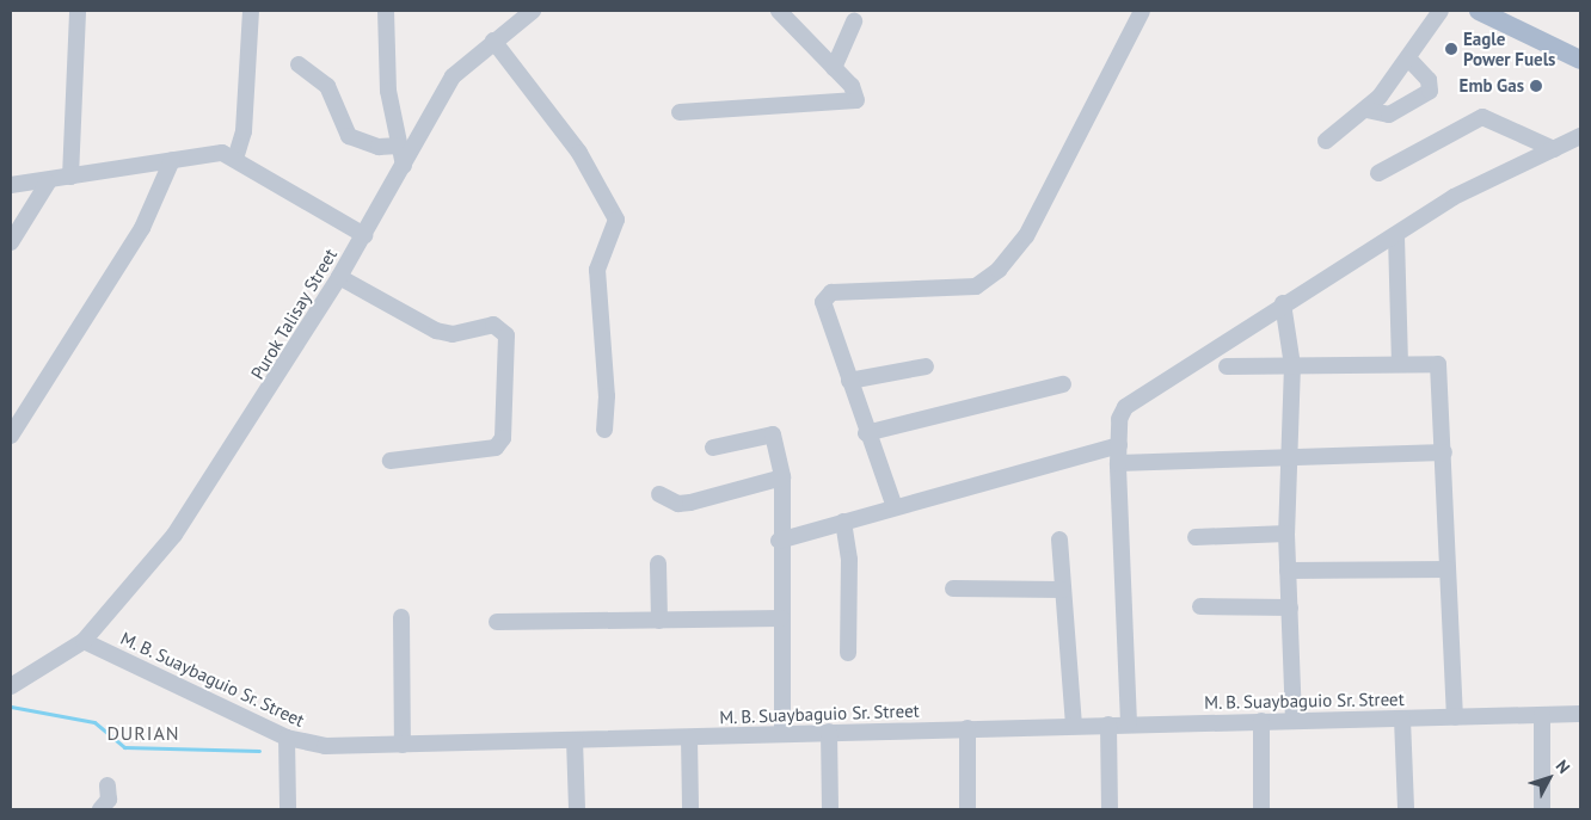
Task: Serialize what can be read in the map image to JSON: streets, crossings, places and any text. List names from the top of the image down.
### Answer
{
  "streets": {
    "street": ["Purok Talisay Street", "M. B. Suaybaguio Sr. Street"]
  },
  "crossings": [
    ["Purok Talisay Street", "M. B. Suaybaguio Sr. Street"]
  ],
  "districts": ["DURIAN"],
  "places": ["Eagle Power Fuels", "Emb Gas"],
  "north": "top right"
}
